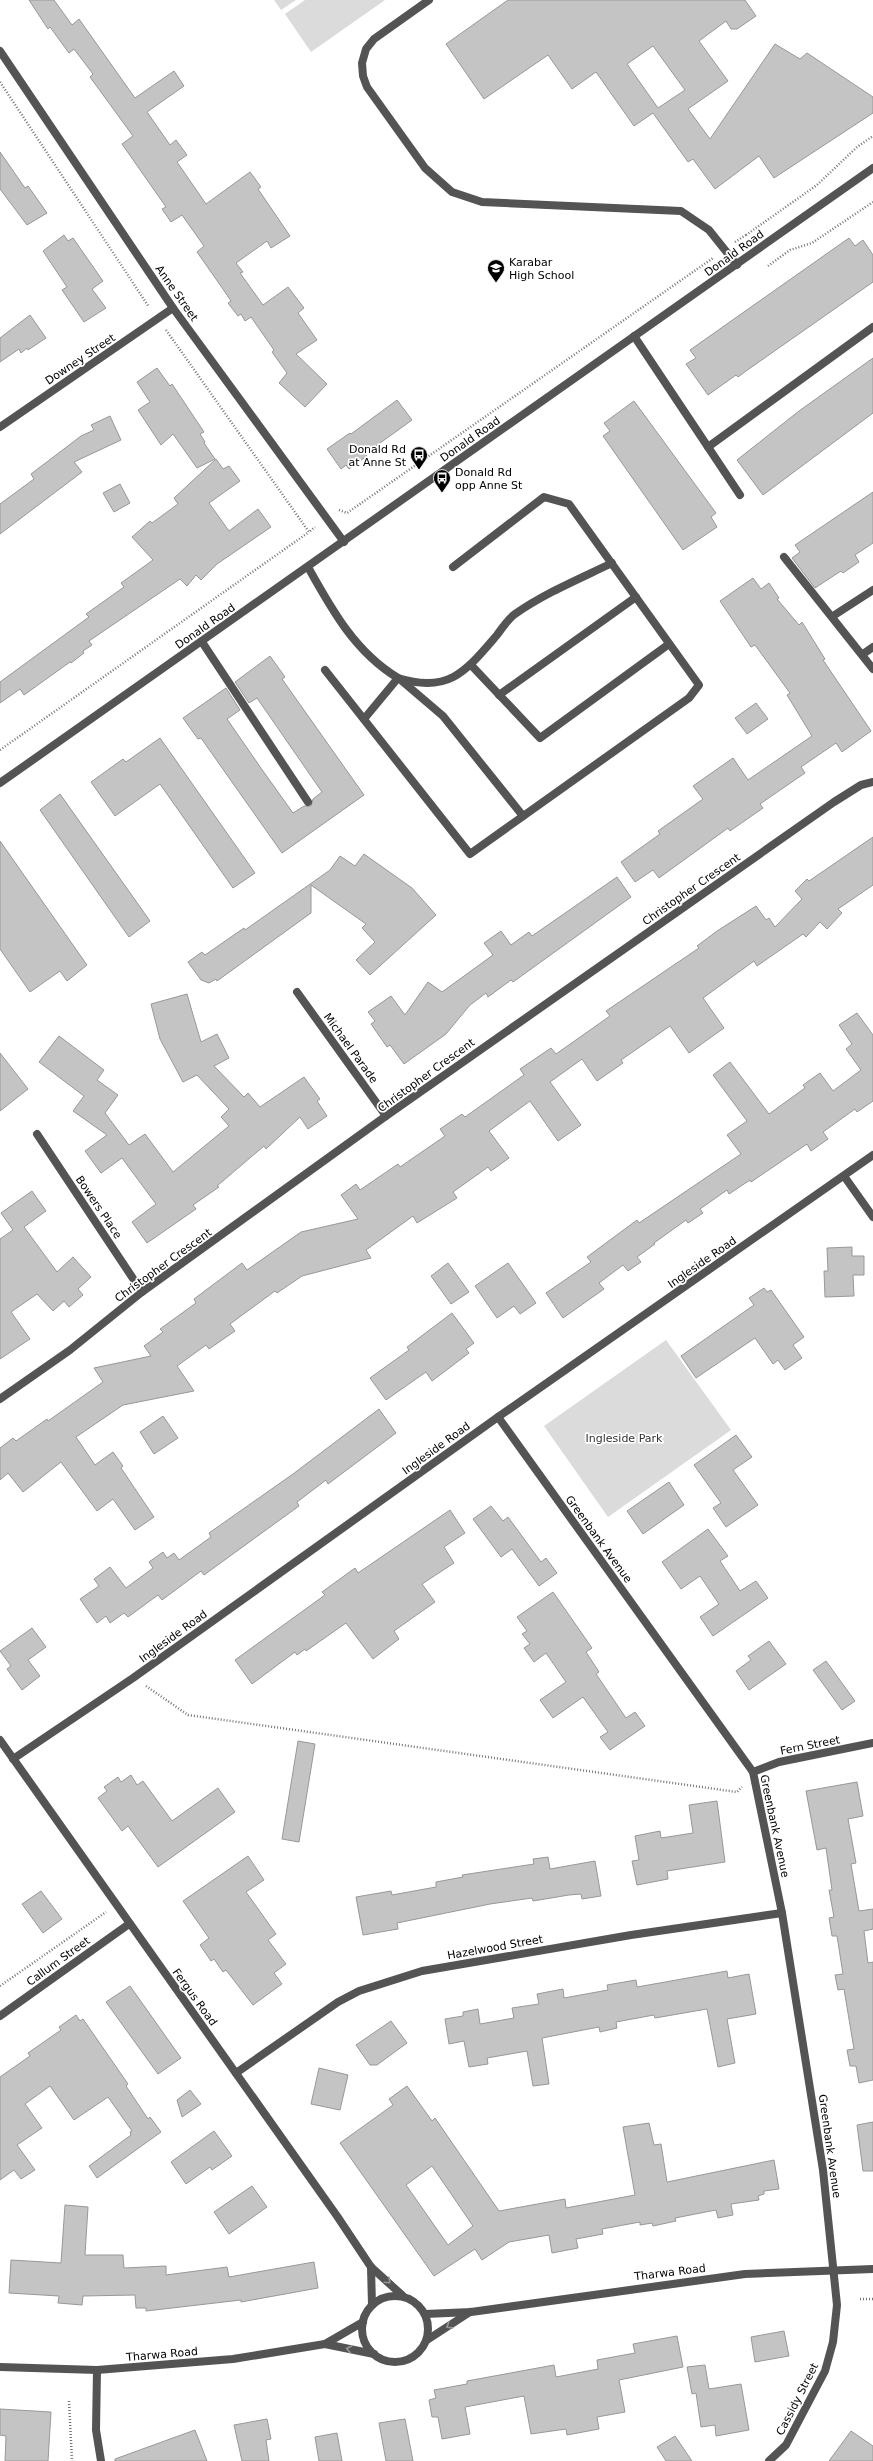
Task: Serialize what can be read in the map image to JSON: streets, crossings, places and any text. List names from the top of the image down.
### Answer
{
  "streets": {
    "street": [
      "Donald Road",
      "Anne Street",
      "Downey Street",
      "Christopher Crescent",
      "Michael Parade",
      "Bowers Place",
      "Ingleside Road",
      "Greenbank Avenue",
      "Fern Street",
      "Hazelwood Street",
      "Callum Street",
      "Fergus Road",
      "Tharwa Road",
      "Cassidy Street"
    ]
  },
  "crossings": [
    ["Donald Road", "Anne Street"],
    ["Anne Street", "Downey Street"],
    ["Christopher Crescent", "Michael Parade"],
    ["Christopher Crescent", "Bowers Place"],
    ["Ingleside Road", "Greenbank Avenue"],
    ["Ingleside Road", "Fergus Road"],
    ["Greenbank Avenue", "Fern Street"],
    ["Greenbank Avenue", "Hazelwood Street"],
    ["Greenbank Avenue", "Tharwa Road"],
    ["Greenbank Avenue", "Cassidy Street"],
    ["Hazelwood Street", "Fergus Road"],
    ["Callum Street", "Fergus Road"],
    ["Fergus Road", "Tharwa Road"],
    ["Tharwa Road", "Cassidy Street"]
  ],
  "parks": ["Ingleside Park"],
  "places": {
    "school or university": ["Karabar High School"],
    "bus stop": ["Donald Rd at Anne St", "Donald Rd opp Anne St"]
  }
}
